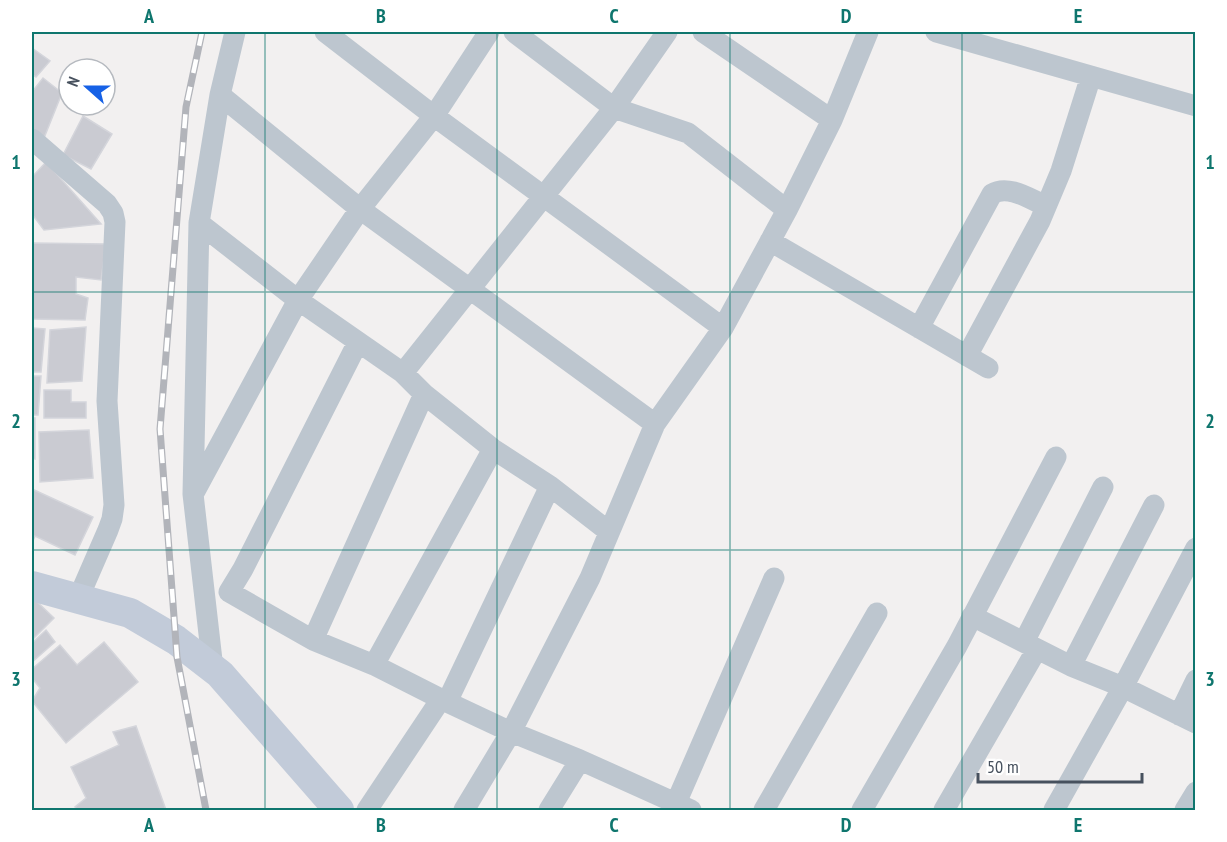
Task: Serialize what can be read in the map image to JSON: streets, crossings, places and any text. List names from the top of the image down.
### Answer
{
  "scale_bar": "50 m",
  "north": "left",
  "grid": {
    "columns": [
      "A",
      "B",
      "C",
      "D",
      "E"
    ],
    "rows": ["1", "2", "3"]
  }
}
